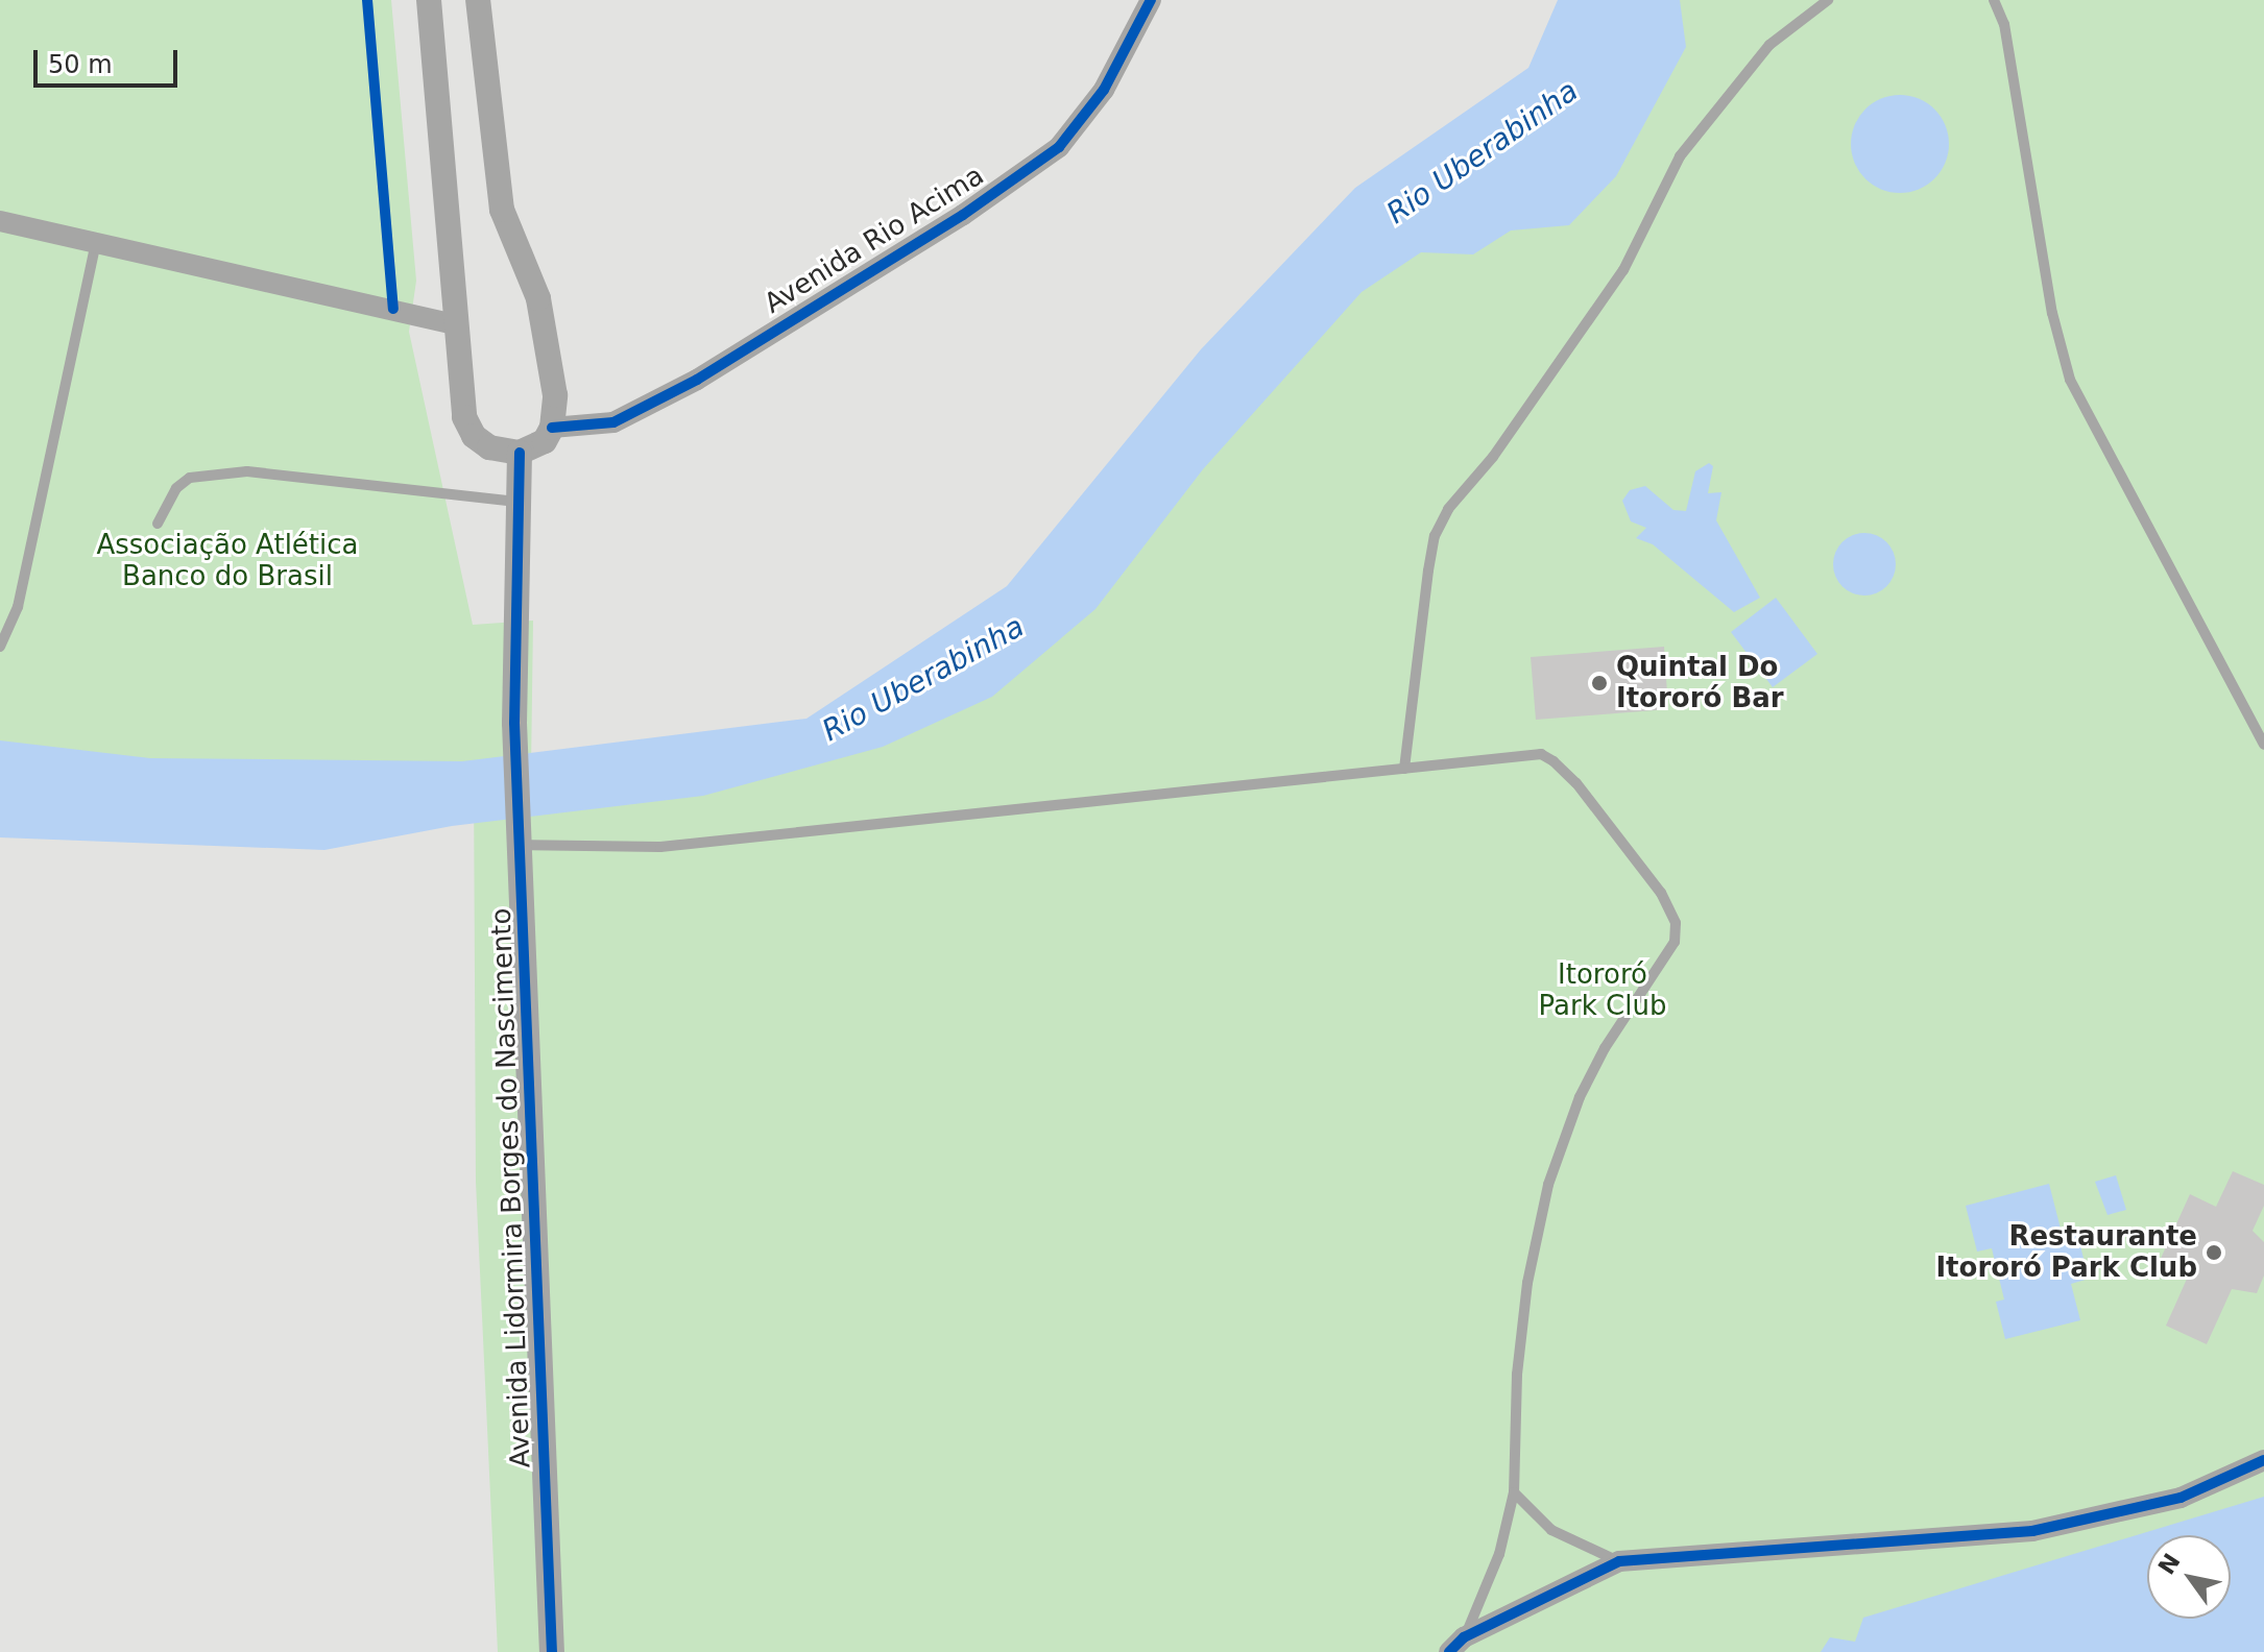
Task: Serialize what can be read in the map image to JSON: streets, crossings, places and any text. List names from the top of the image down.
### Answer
{
  "streets": {
    "street": ["Avenida Rio Acima", "Avenida Lidormira Borges do Nascimento"]
  },
  "water": ["Rio Uberabinha"],
  "parks": ["Associação Atlética Banco do Brasil", "Itororó Park Club"],
  "places": ["Quintal Do Itororó Bar", "Restaurante Itororó Park Club"],
  "scale_bar": "50 m",
  "north": "top left"
}
